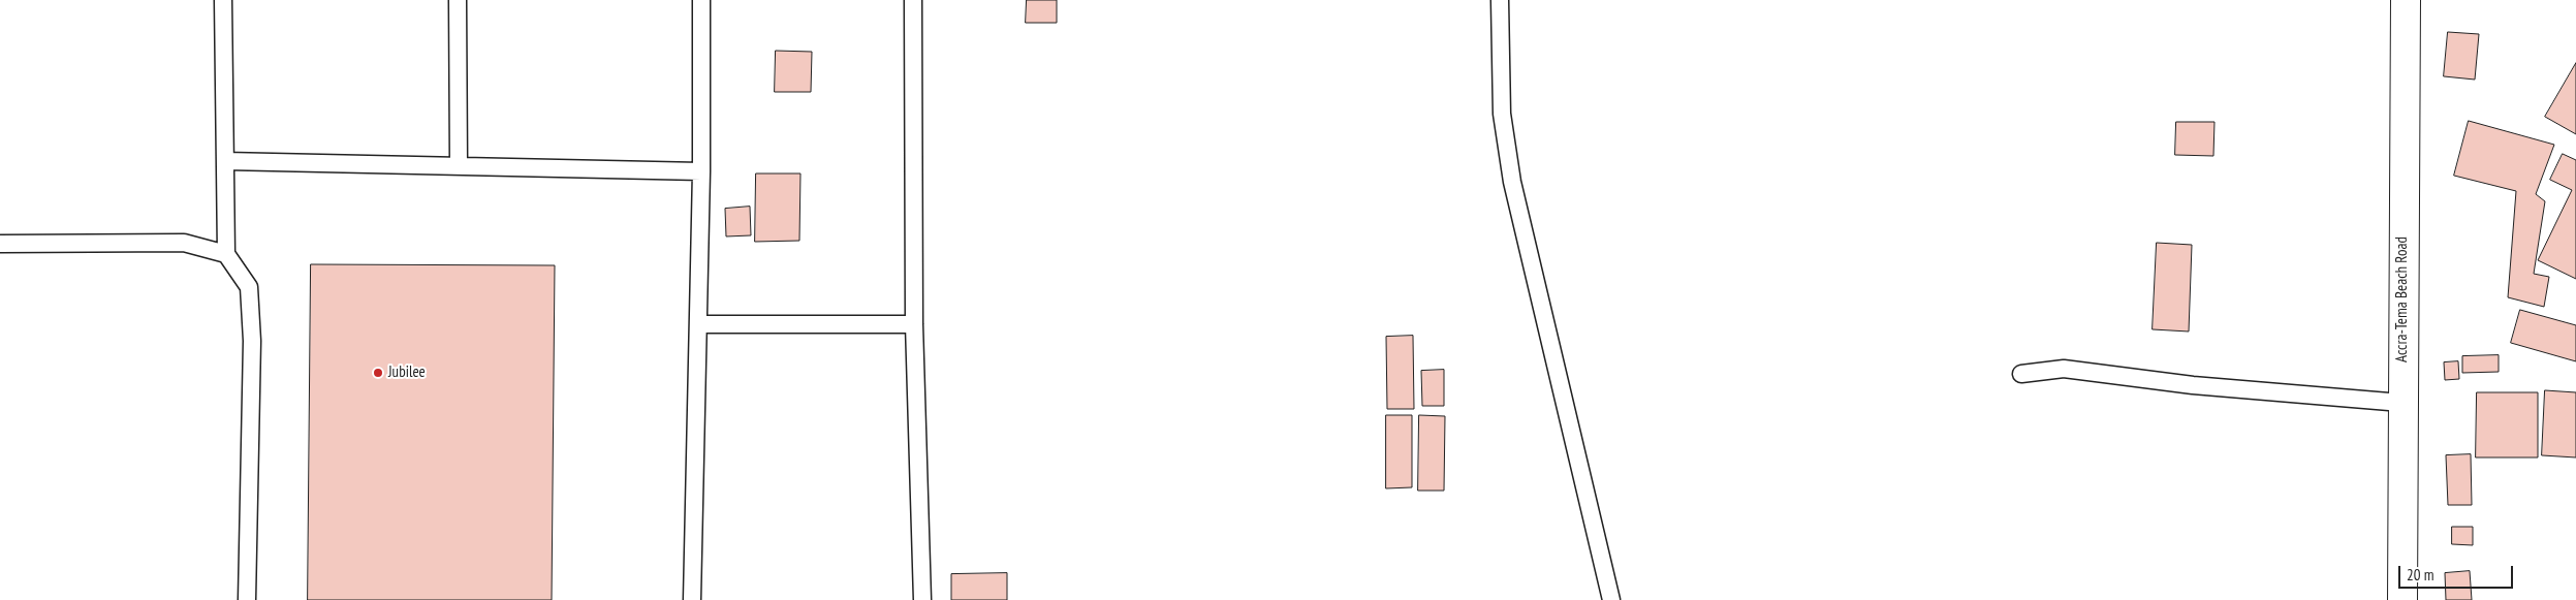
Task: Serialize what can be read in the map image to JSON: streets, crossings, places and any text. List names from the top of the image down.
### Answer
{
  "streets": {
    "main road": ["Accra-Tema Beach Road"]
  },
  "places": ["Jubilee"],
  "scale_bar": "20 m"
}
